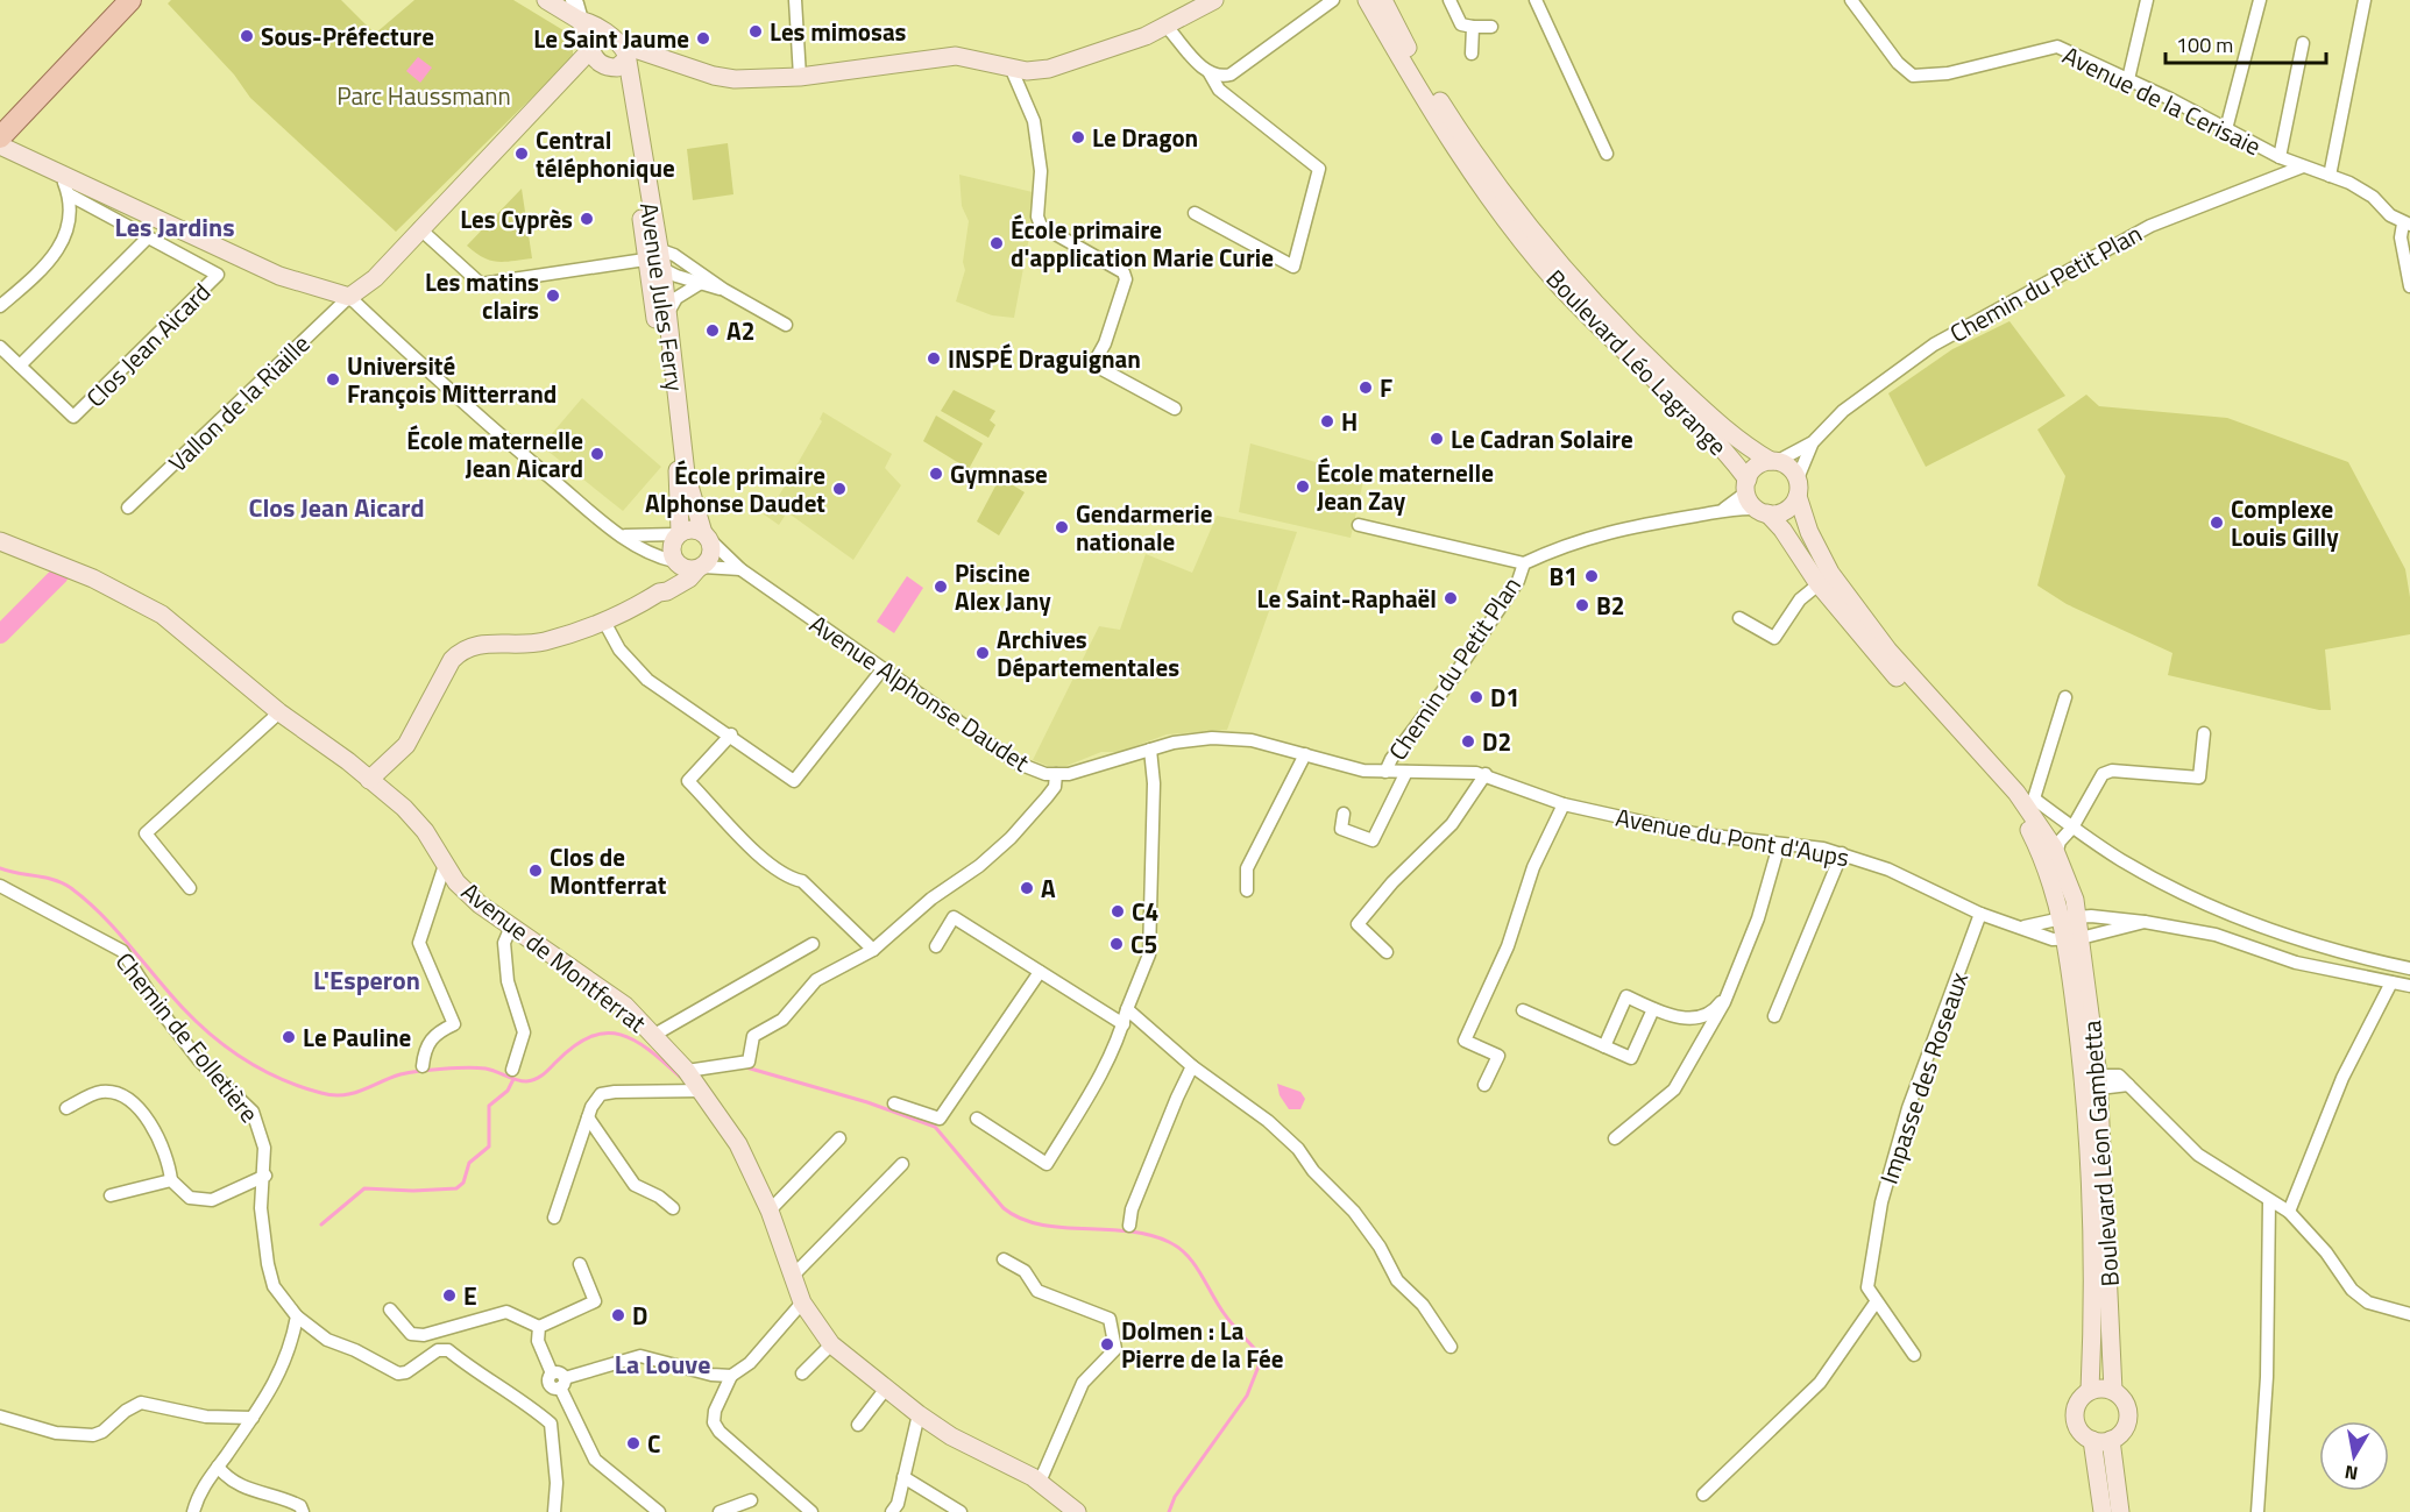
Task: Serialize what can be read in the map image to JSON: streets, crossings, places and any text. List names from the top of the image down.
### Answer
{
  "streets": {
    "street": [
      "Avenue de la Cerisaie",
      "Chemin du Petit Plan",
      "Avenue Jules Ferry",
      "Clos Jean Aicard",
      "Boulevard Léo Lagrange",
      "Vallon de la Riaille",
      "Avenue Alphonse Daudet",
      "Avenue du Pont d'Aups",
      "Avenue de Montferrat",
      "Chemin de Folletière",
      "Impasse des Roseaux",
      "Boulevard Léon Gambetta"
    ]
  },
  "crossings": [
    ["Avenue de la Cerisaie", "Chemin du Petit Plan"],
    ["Chemin du Petit Plan", "Boulevard Léo Lagrange"],
    ["Chemin du Petit Plan", "Avenue du Pont d'Aups"],
    ["Avenue Jules Ferry", "Avenue Alphonse Daudet"],
    ["Avenue Alphonse Daudet", "Avenue du Pont d'Aups"],
    ["Avenue du Pont d'Aups", "Impasse des Roseaux"],
    ["Avenue du Pont d'Aups", "Boulevard Léon Gambetta"]
  ],
  "districts": [
    "Les Jardins",
    "Clos Jean Aicard",
    "L'Esperon",
    "La Louve"
  ],
  "parks": ["Parc Haussmann"],
  "places": [
    "Les mimosas",
    "Sous-Préfecture",
    "Le Saint Jaume",
    "Le Dragon",
    "Central téléphonique",
    "Les Cyprès",
    "École primaire d'application Marie Curie",
    "Les matins clairs",
    "A2",
    "INSPÉ Draguignan",
    "Université François Mitterrand",
    "F",
    "H",
    "Le Cadran Solaire",
    "École maternelle Jean Aicard",
    "Gymnase",
    "École maternelle Jean Zay",
    "École primaire Alphonse Daudet",
    "Complexe Louis Gilly",
    "Gendarmerie nationale",
    "B1",
    "Piscine Alex Jany",
    "Le Saint-Raphaël",
    "B2",
    "Archives Départementales",
    "D1",
    "D2",
    "Clos de Montferrat",
    "A",
    "C4",
    "C5",
    "Le Pauline",
    "E",
    "D",
    "Dolmen : La Pierre de la Fée",
    "C"
  ],
  "scale_bar": "100 m",
  "north": "bottom"
}
